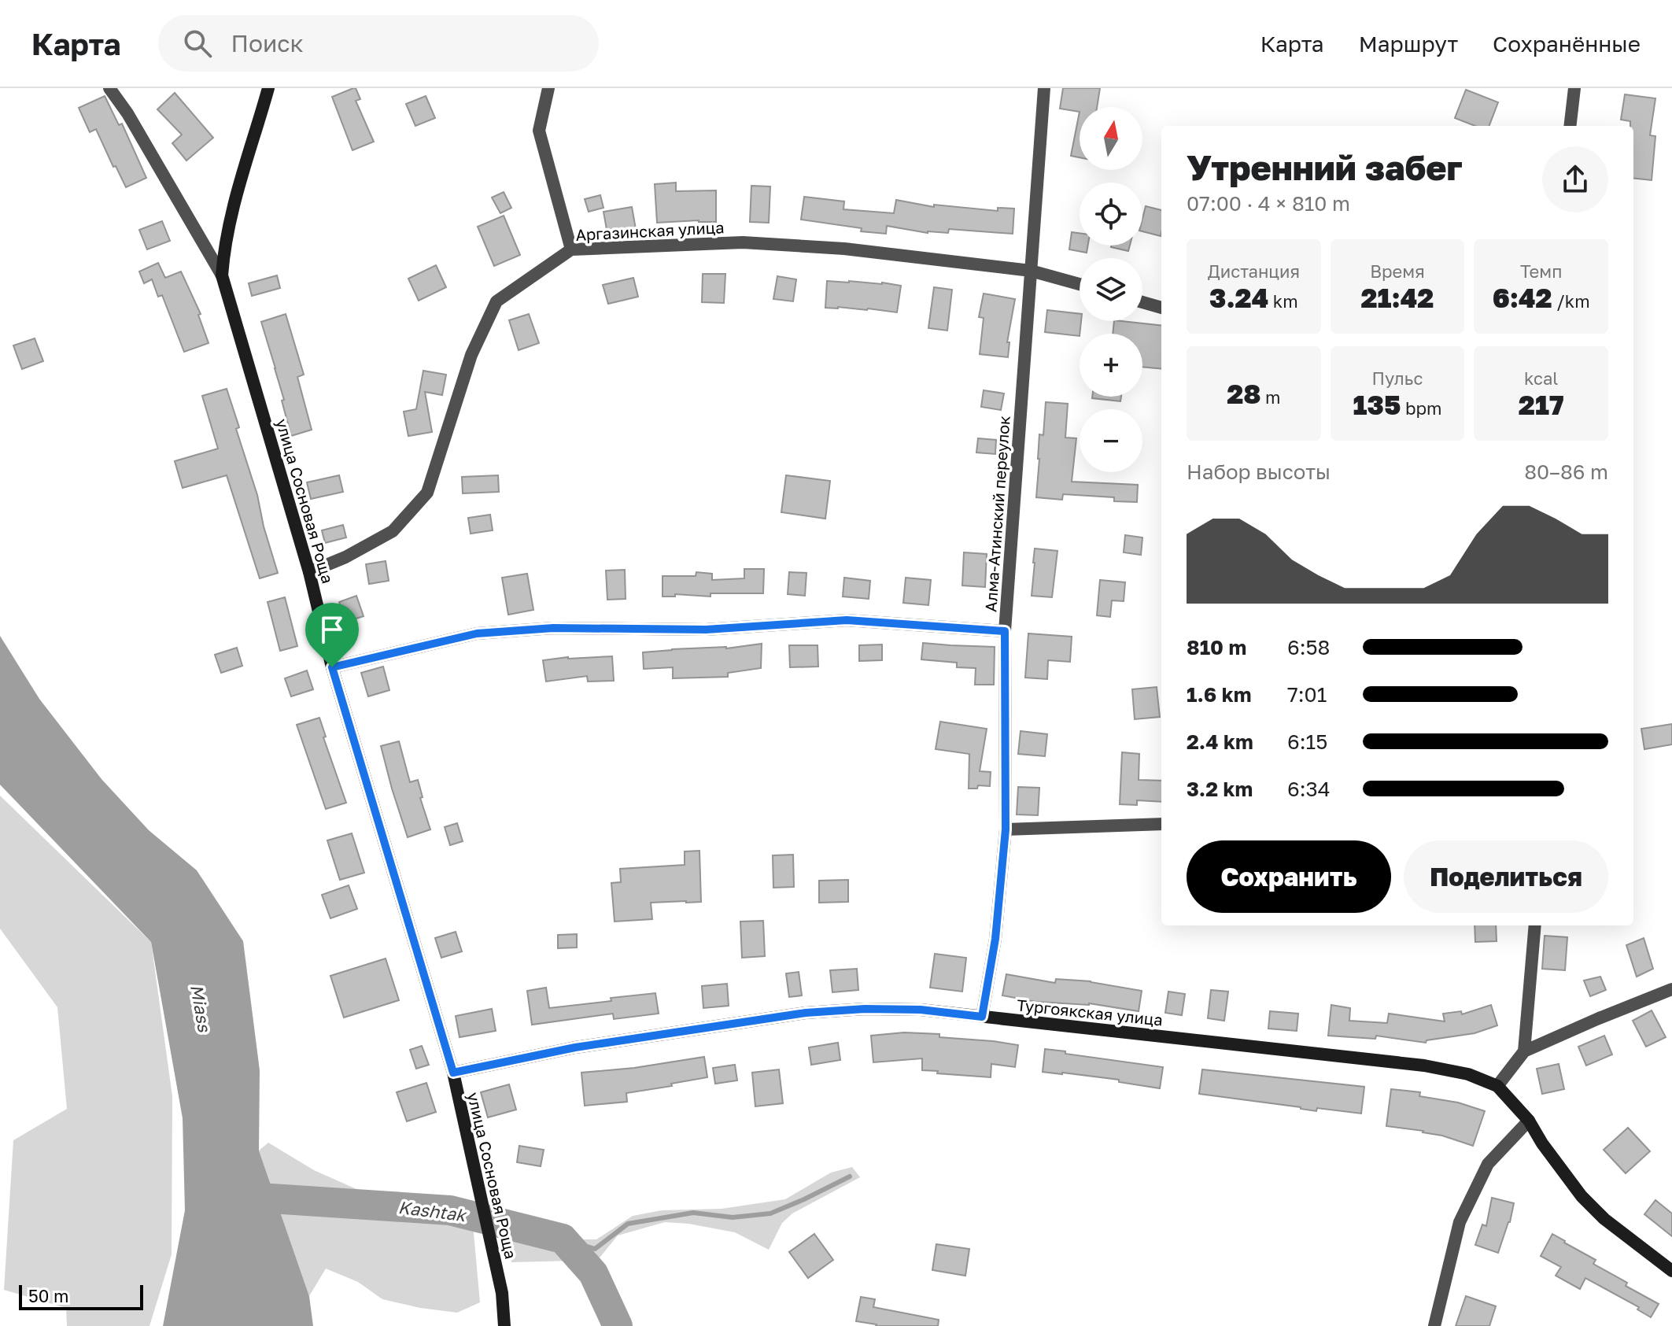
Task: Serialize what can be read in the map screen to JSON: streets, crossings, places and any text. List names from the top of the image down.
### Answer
{
  "streets": {
    "main road": ["улица Сосновая Роща", "Тургоякская улица"],
    "street": ["Аргазинская улица", "Алма-Атинский переулок"]
  },
  "crossings": [
    ["Аргазинская улица", "улица Сосновая Роща"],
    ["Аргазинская улица", "Алма-Атинский переулок"],
    ["улица Сосновая Роща", "Тургоякская улица"],
    ["Алма-Атинский переулок", "Тургоякская улица"]
  ],
  "water": ["Miass", "Kashtak"],
  "scale_bar": "50 m",
  "north": "top",
  "page": {
    "header": "Карта",
    "search": "Поиск",
    "nav": ["Карта", "Маршрут", "Сохранённые"],
    "map_buttons": ["+", "−"],
    "heading": ["Утренний забег", "07:00 · 4 × 810 m"],
    "stats": [
      ["Дистанция", "3.24 km"],
      ["Время", "21:42"],
      ["Темп", "6:42 /km"],
      ["28 m"],
      ["Пульс", "135 bpm"],
      ["kcal", "217"]
    ],
    "chart": ["Набор высоты", "80–86 m"],
    "list": [
      {
        "name": "810 m",
        "note": "6:58"
      },
      {
        "name": "1.6 km",
        "note": "7:01"
      },
      {
        "name": "2.4 km",
        "note": "6:15"
      },
      {
        "name": "3.2 km",
        "note": "6:34"
      }
    ],
    "buttons": ["Сохранить", "Поделиться"],
    "scale": "50 m"
  }
}
